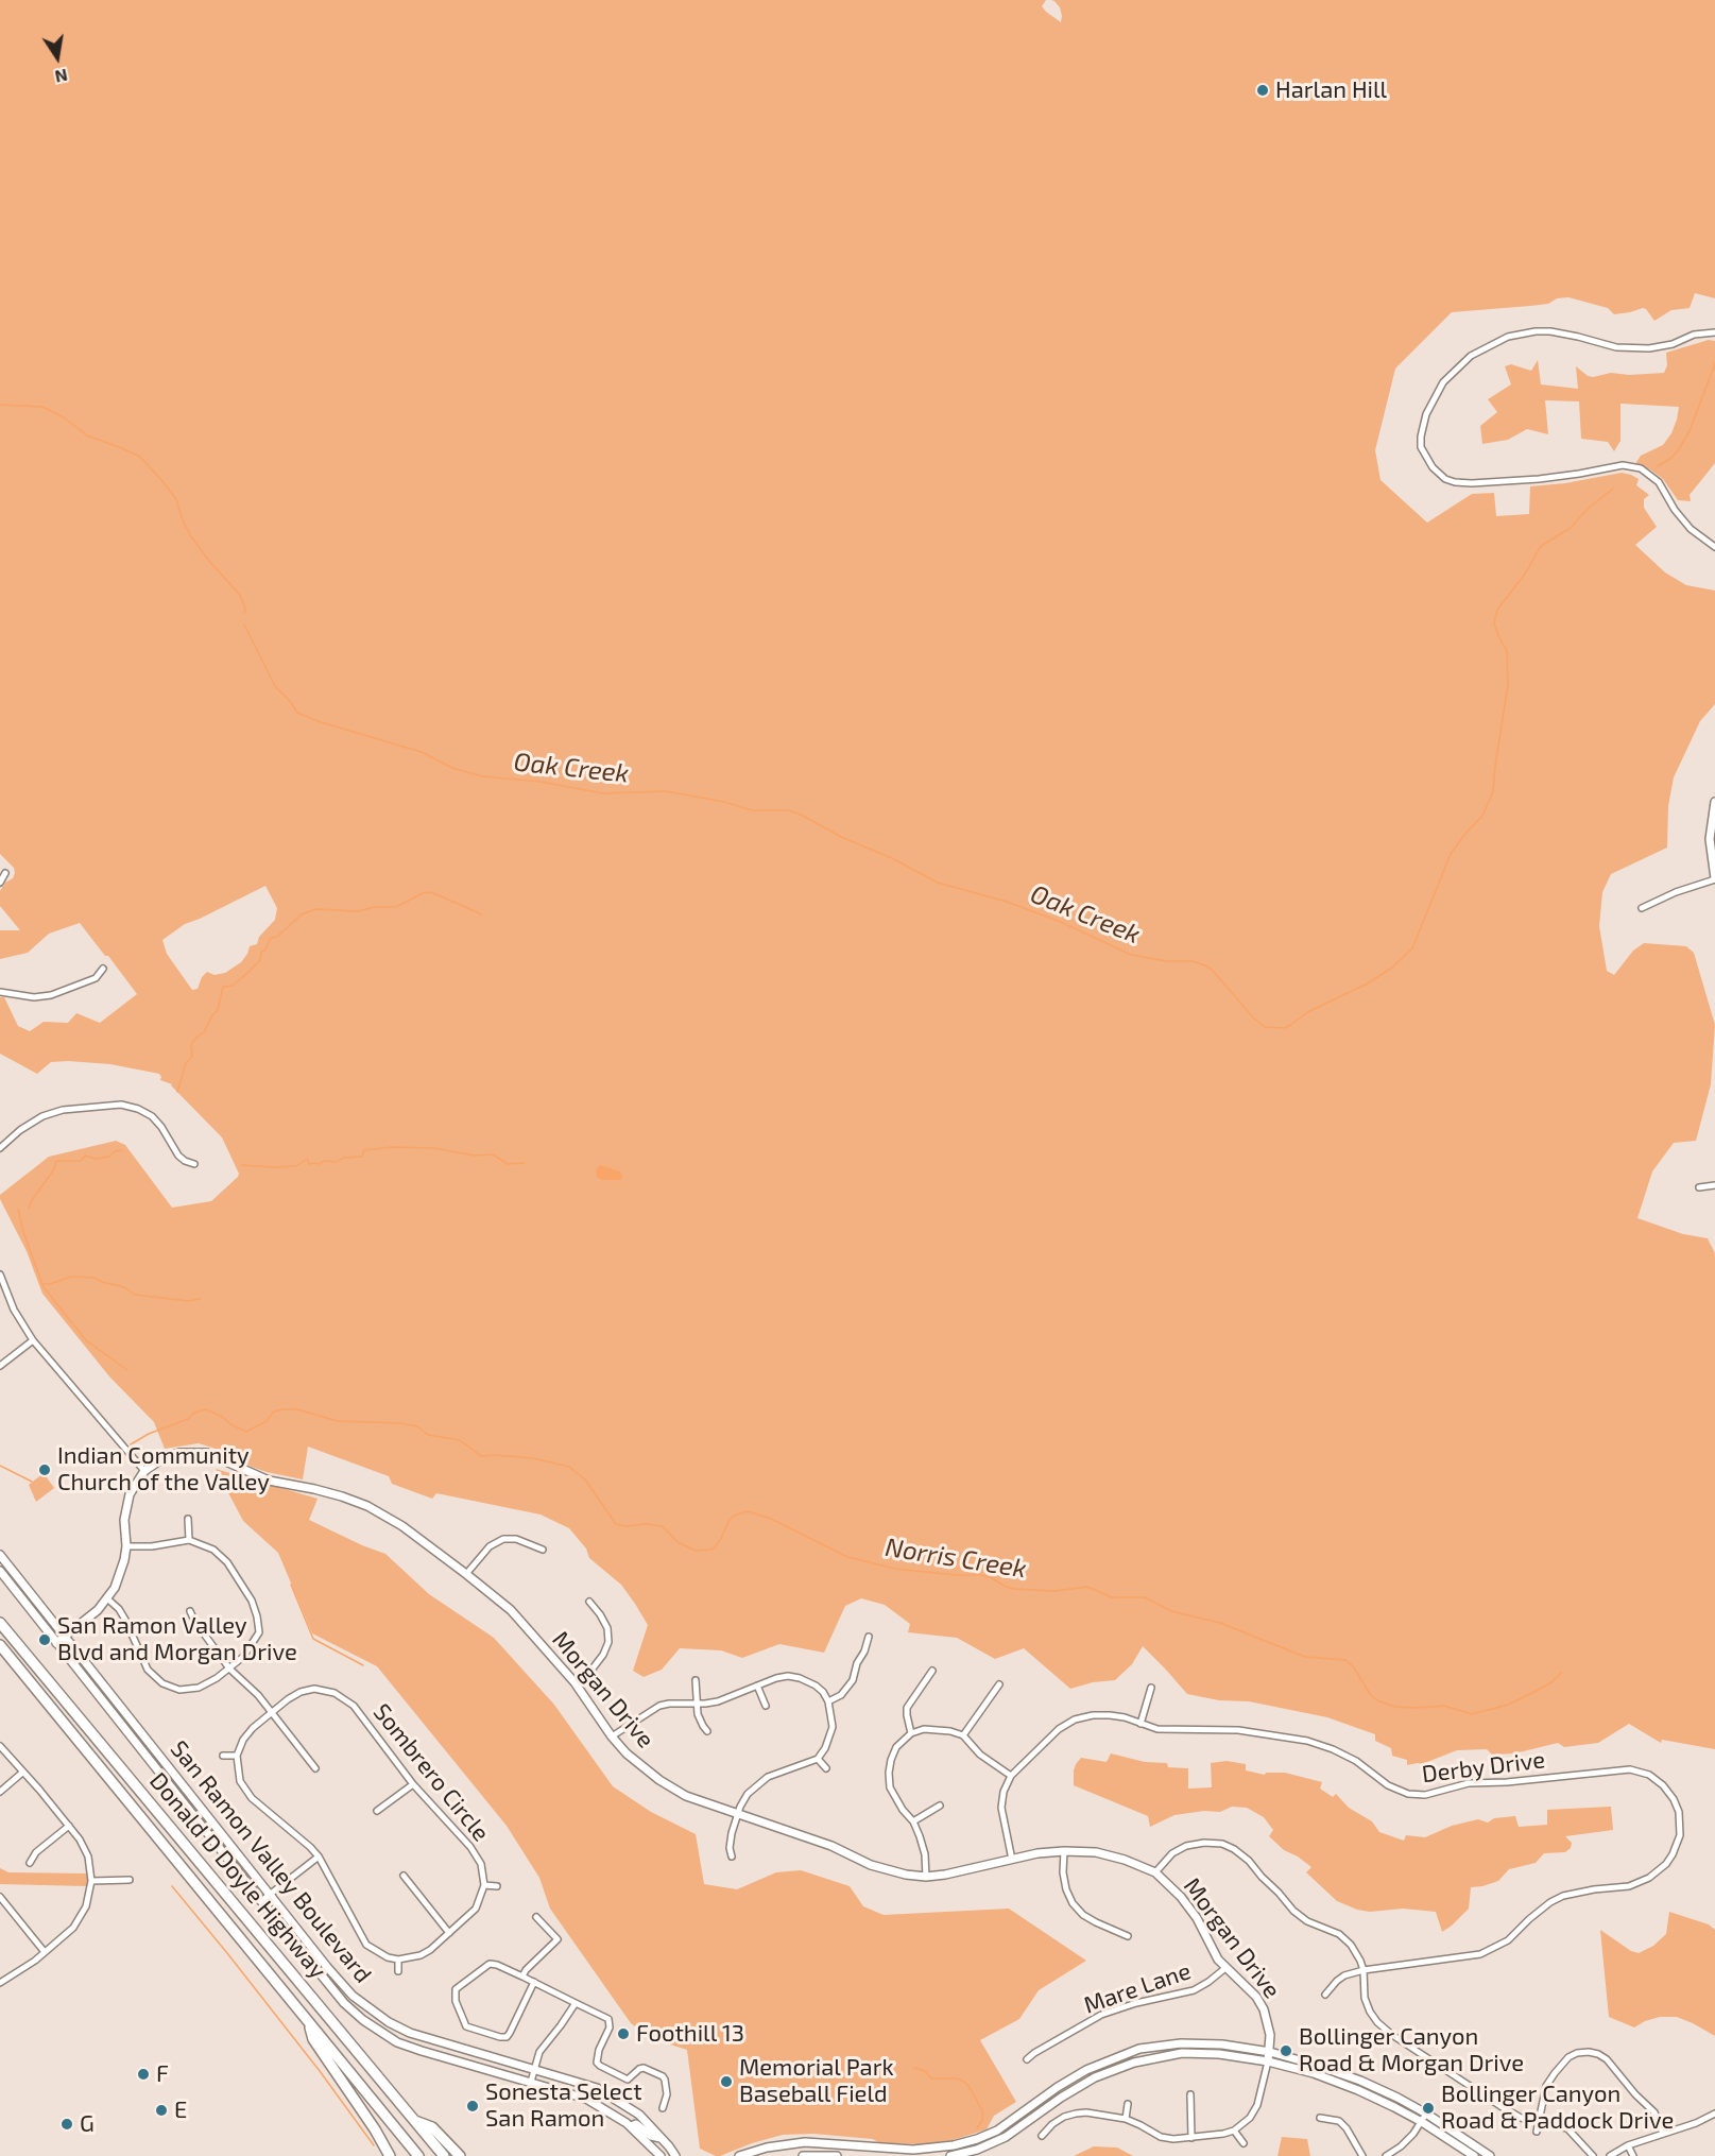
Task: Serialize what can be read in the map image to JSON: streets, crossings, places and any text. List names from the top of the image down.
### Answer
{
  "streets": {
    "highway": ["Donald D Doyle Highway"],
    "main road": ["Morgan Drive", "San Ramon Valley Boulevard"],
    "street": ["Derby Drive", "Sombrero Circle", "Mare Lane"]
  },
  "crossings": [
    ["Morgan Drive", "Derby Drive"],
    ["Morgan Drive", "Mare Lane"]
  ],
  "water": ["Oak Creek", "Norris Creek"],
  "places": [
    "Harlan Hill",
    "Indian Community Church of the Valley",
    "San Ramon Valley Blvd and Morgan Drive",
    "Foothill 13",
    "Bollinger Canyon Road & Morgan Drive",
    "F",
    "Memorial Park Baseball Field",
    "Sonesta Select San Ramon",
    "Bollinger Canyon Road & Paddock Drive",
    "E",
    "G"
  ],
  "north": "bottom"
}
